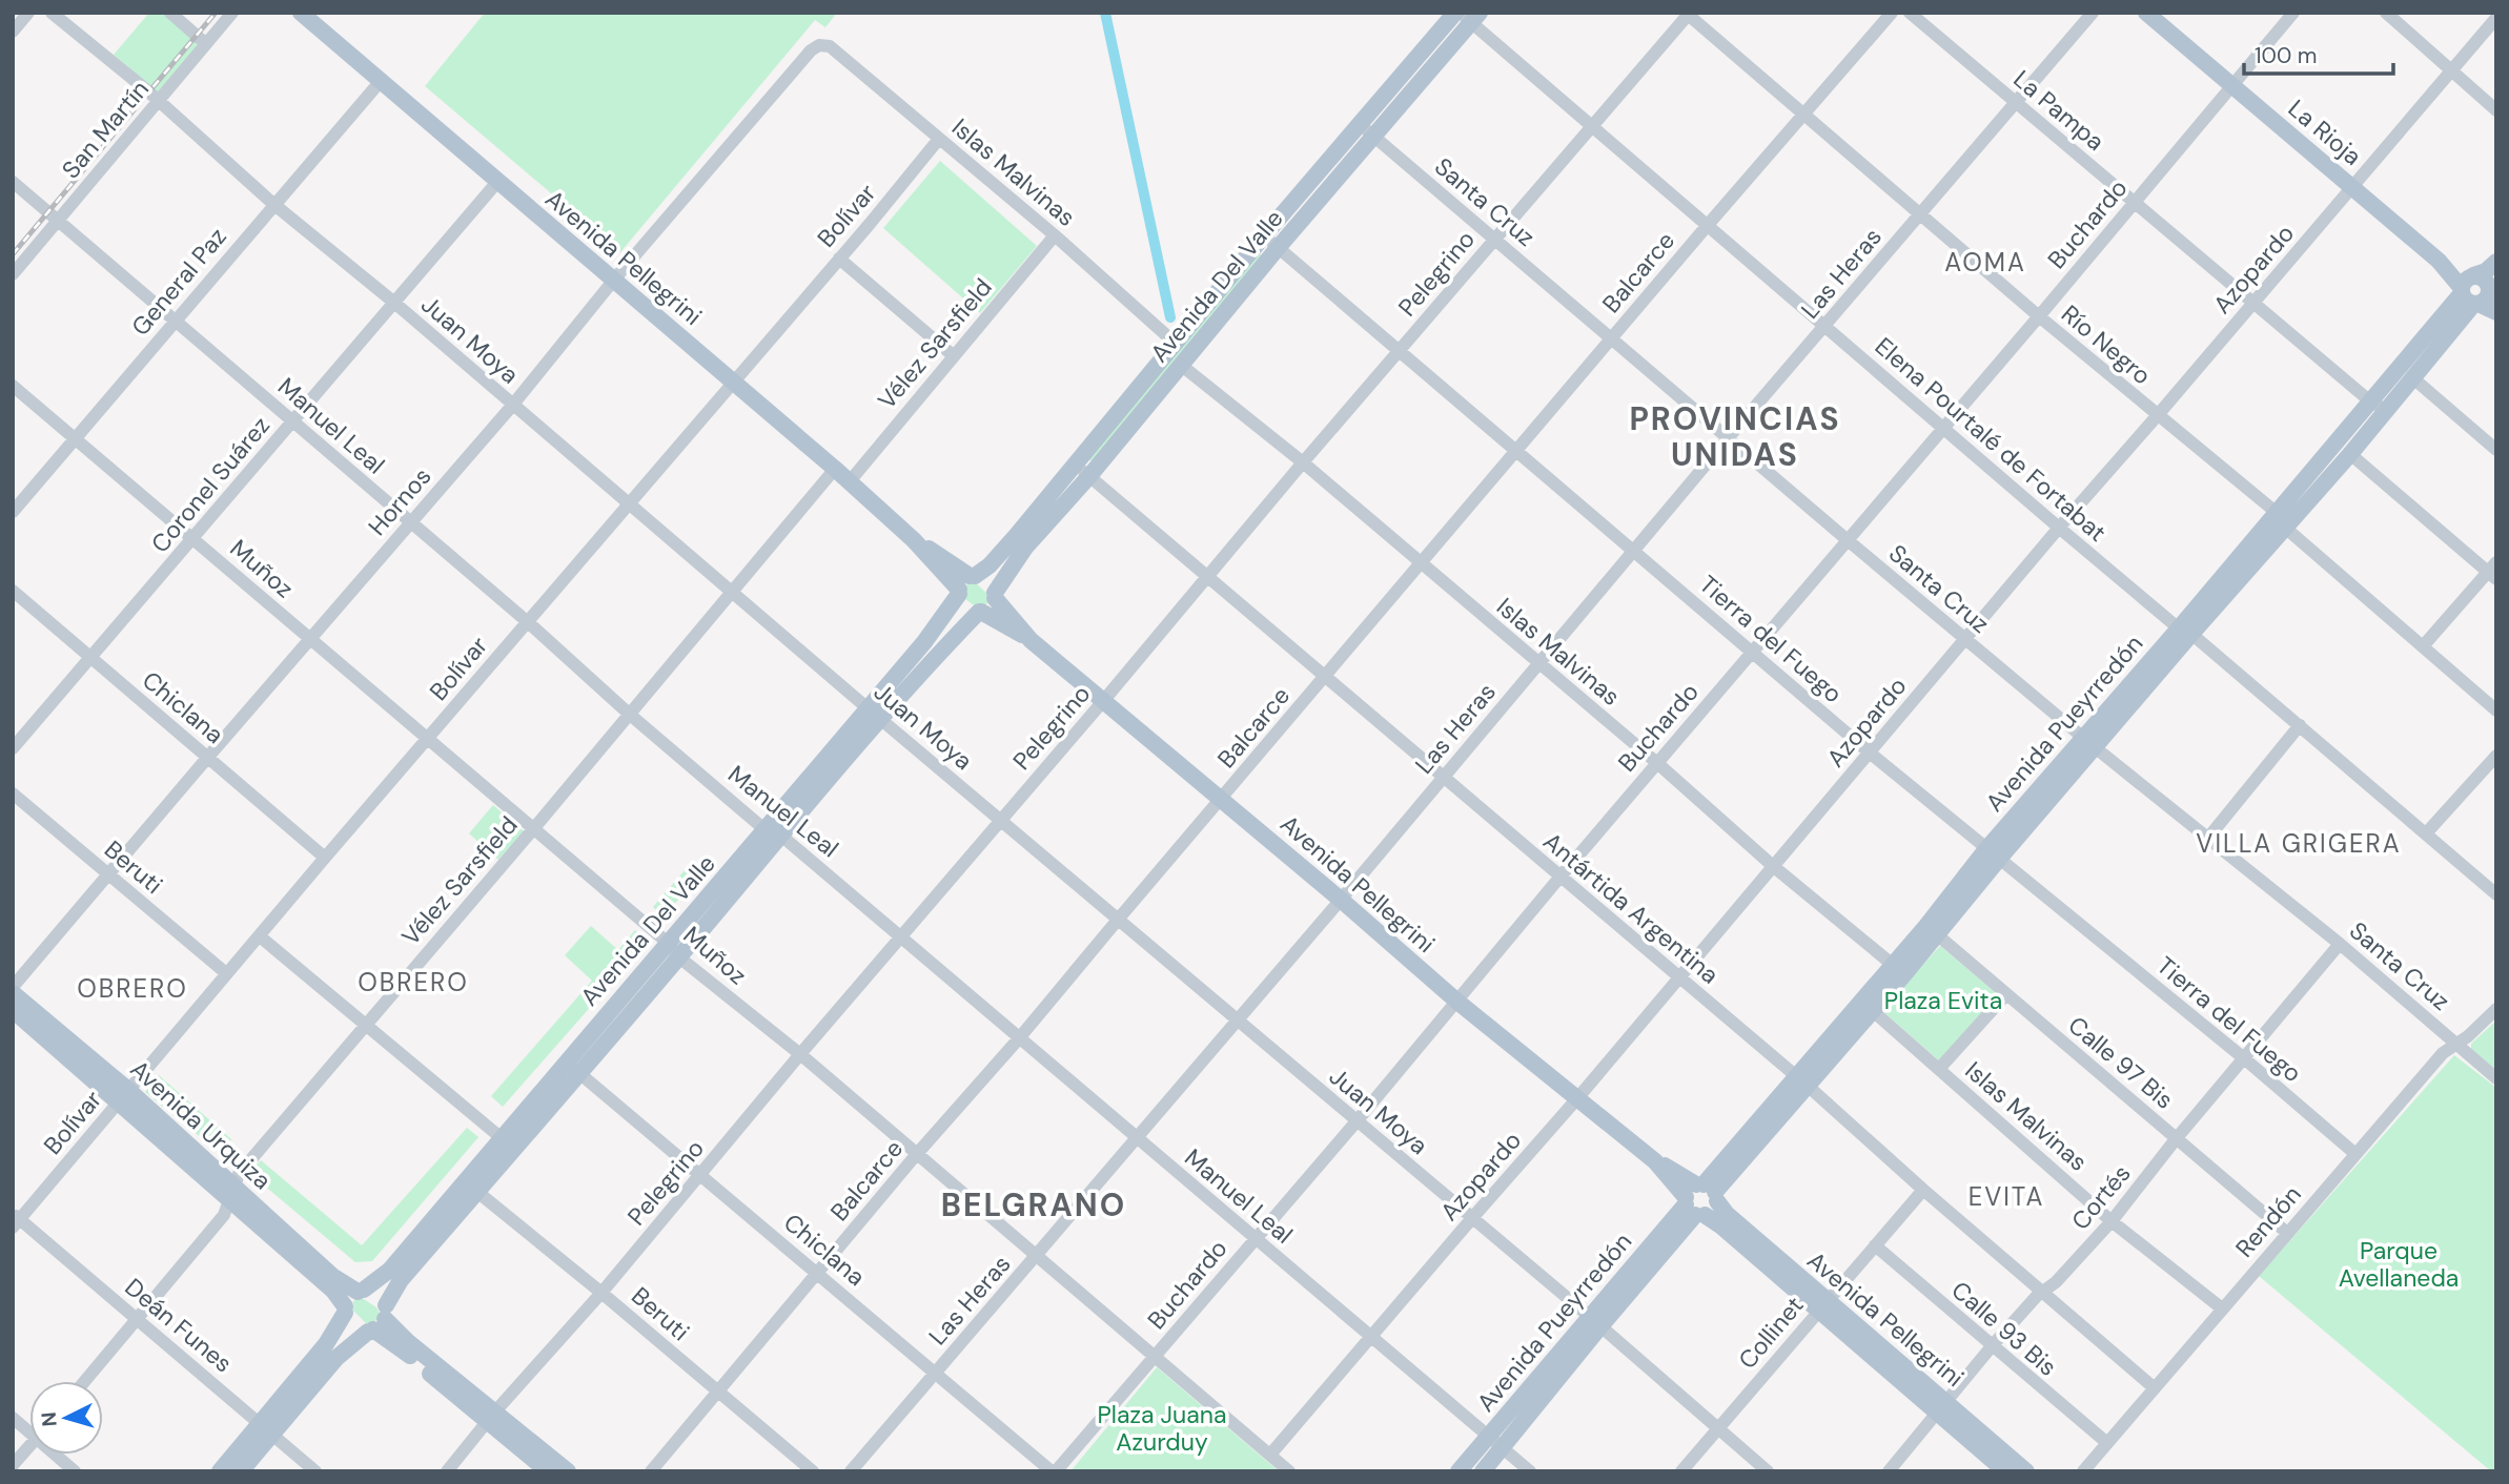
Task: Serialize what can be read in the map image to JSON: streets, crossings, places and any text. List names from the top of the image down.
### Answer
{
  "streets": {
    "main road": [
      "La Rioja",
      "Avenida Pellegrini",
      "Avenida Del Valle",
      "Avenida Pueyrredón",
      "Avenida Urquiza"
    ],
    "street": [
      "La Pampa",
      "San Martín",
      "Islas Malvinas",
      "Santa Cruz",
      "Bolívar",
      "Buchardo",
      "Azopardo",
      "Balcarce",
      "Pelegrino",
      "Las Heras",
      "General Paz",
      "Juan Moya",
      "Vélez Sarsfield",
      "Río Negro",
      "Manuel Leal",
      "Elena Pourtalé de Fortabat",
      "Coronel Suárez",
      "Hornos",
      "Muñoz",
      "Tierra del Fuego",
      "Chiclana",
      "Beruti",
      "Antártida Argentina",
      "Calle 97 Bis",
      "Cortés",
      "Rendón",
      "Deán Funes",
      "Calle 93 Bis",
      "Collinet"
    ]
  },
  "crossings": [
    ["La Pampa", "Buchardo"],
    ["La Pampa", "Azopardo"],
    ["La Pampa", "Las Heras"],
    ["La Pampa", "Avenida Pueyrredón"],
    ["San Martín", "Juan Moya"],
    ["San Martín", "Manuel Leal"],
    ["La Rioja", "Buchardo"],
    ["La Rioja", "Azopardo"],
    ["La Rioja", "Avenida Pueyrredón"],
    ["Islas Malvinas", "Bolívar"],
    ["Islas Malvinas", "Buchardo"],
    ["Islas Malvinas", "Azopardo"],
    ["Islas Malvinas", "Balcarce"],
    ["Islas Malvinas", "Pelegrino"],
    ["Islas Malvinas", "Las Heras"],
    ["Islas Malvinas", "Avenida Del Valle"],
    ["Islas Malvinas", "Vélez Sarsfield"],
    ["Islas Malvinas", "Hornos"],
    ["Islas Malvinas", "Avenida Pueyrredón"],
    ["Islas Malvinas", "Cortés"],
    ["Islas Malvinas", "Rendón"],
    ["Santa Cruz", "Buchardo"],
    ["Santa Cruz", "Azopardo"],
    ["Santa Cruz", "Balcarce"],
    ["Santa Cruz", "Pelegrino"],
    ["Santa Cruz", "Las Heras"],
    ["Santa Cruz", "Avenida Del Valle"],
    ["Santa Cruz", "Avenida Pueyrredón"],
    ["Santa Cruz", "Cortés"],
    ["Santa Cruz", "Rendón"],
    ["Bolívar", "Avenida Pellegrini"],
    ["Bolívar", "Juan Moya"],
    ["Bolívar", "Manuel Leal"],
    ["Bolívar", "Muñoz"],
    ["Bolívar", "Chiclana"],
    ["Bolívar", "Beruti"],
    ["Bolívar", "Avenida Urquiza"],
    ["Bolívar", "Deán Funes"],
    ["Buchardo", "Avenida Pellegrini"],
    ["Buchardo", "Juan Moya"],
    ["Buchardo", "Río Negro"],
    ["Buchardo", "Manuel Leal"],
    ["Buchardo", "Elena Pourtalé de Fortabat"],
    ["Buchardo", "Muñoz"],
    ["Buchardo", "Tierra del Fuego"],
    ["Buchardo", "Chiclana"],
    ["Buchardo", "Antártida Argentina"],
    ["Avenida Pellegrini", "Azopardo"],
    ["Avenida Pellegrini", "Balcarce"],
    ["Avenida Pellegrini", "Pelegrino"],
    ["Avenida Pellegrini", "Las Heras"],
    ["Avenida Pellegrini", "General Paz"],
    ["Avenida Pellegrini", "Avenida Del Valle"],
    ["Avenida Pellegrini", "Vélez Sarsfield"],
    ["Avenida Pellegrini", "Coronel Suárez"],
    ["Avenida Pellegrini", "Hornos"],
    ["Avenida Pellegrini", "Avenida Pueyrredón"],
    ["Avenida Pellegrini", "Cortés"],
    ["Avenida Pellegrini", "Collinet"],
    ["Azopardo", "Juan Moya"],
    ["Azopardo", "Río Negro"],
    ["Azopardo", "Manuel Leal"],
    ["Azopardo", "Elena Pourtalé de Fortabat"],
    ["Azopardo", "Muñoz"],
    ["Azopardo", "Tierra del Fuego"],
    ["Azopardo", "Antártida Argentina"],
    ["Balcarce", "Juan Moya"],
    ["Balcarce", "Río Negro"],
    ["Balcarce", "Manuel Leal"],
    ["Balcarce", "Elena Pourtalé de Fortabat"],
    ["Balcarce", "Muñoz"],
    ["Balcarce", "Tierra del Fuego"],
    ["Balcarce", "Chiclana"],
    ["Balcarce", "Beruti"],
    ["Balcarce", "Antártida Argentina"],
    ["Pelegrino", "Juan Moya"],
    ["Pelegrino", "Río Negro"],
    ["Pelegrino", "Manuel Leal"],
    ["Pelegrino", "Elena Pourtalé de Fortabat"],
    ["Pelegrino", "Muñoz"],
    ["Pelegrino", "Tierra del Fuego"],
    ["Pelegrino", "Chiclana"],
    ["Pelegrino", "Beruti"],
    ["Pelegrino", "Antártida Argentina"],
    ["Las Heras", "Juan Moya"],
    ["Las Heras", "Río Negro"],
    ["Las Heras", "Manuel Leal"],
    ["Las Heras", "Elena Pourtalé de Fortabat"],
    ["Las Heras", "Muñoz"],
    ["Las Heras", "Tierra del Fuego"],
    ["Las Heras", "Chiclana"],
    ["Las Heras", "Antártida Argentina"],
    ["General Paz", "Juan Moya"],
    ["General Paz", "Manuel Leal"],
    ["General Paz", "Muñoz"],
    ["Avenida Del Valle", "Juan Moya"],
    ["Avenida Del Valle", "Manuel Leal"],
    ["Avenida Del Valle", "Elena Pourtalé de Fortabat"],
    ["Avenida Del Valle", "Muñoz"],
    ["Avenida Del Valle", "Tierra del Fuego"],
    ["Avenida Del Valle", "Chiclana"],
    ["Avenida Del Valle", "Beruti"],
    ["Avenida Del Valle", "Antártida Argentina"],
    ["Avenida Del Valle", "Avenida Urquiza"],
    ["Avenida Del Valle", "Deán Funes"],
    ["Juan Moya", "Vélez Sarsfield"],
    ["Juan Moya", "Coronel Suárez"],
    ["Juan Moya", "Hornos"],
    ["Juan Moya", "Avenida Pueyrredón"],
    ["Juan Moya", "Collinet"],
    ["Vélez Sarsfield", "Manuel Leal"],
    ["Vélez Sarsfield", "Muñoz"],
    ["Vélez Sarsfield", "Avenida Urquiza"],
    ["Vélez Sarsfield", "Deán Funes"],
    ["Río Negro", "Avenida Pueyrredón"],
    ["Manuel Leal", "Coronel Suárez"],
    ["Manuel Leal", "Hornos"],
    ["Manuel Leal", "Avenida Pueyrredón"],
    ["Elena Pourtalé de Fortabat", "Avenida Pueyrredón"],
    ["Coronel Suárez", "Muñoz"],
    ["Coronel Suárez", "Chiclana"],
    ["Hornos", "Muñoz"],
    ["Hornos", "Chiclana"],
    ["Hornos", "Beruti"],
    ["Tierra del Fuego", "Avenida Pueyrredón"],
    ["Tierra del Fuego", "Cortés"],
    ["Tierra del Fuego", "Rendón"],
    ["Avenida Pueyrredón", "Antártida Argentina"],
    ["Avenida Pueyrredón", "Calle 97 Bis"],
    ["Antártida Argentina", "Cortés"],
    ["Antártida Argentina", "Rendón"],
    ["Antártida Argentina", "Collinet"],
    ["Calle 97 Bis", "Cortés"],
    ["Calle 97 Bis", "Rendón"],
    ["Cortés", "Calle 93 Bis"],
    ["Rendón", "Calle 93 Bis"],
    ["Calle 93 Bis", "Collinet"]
  ],
  "districts": [
    "AOMA",
    "PROVINCIAS UNIDAS",
    "VILLA GRIGERA",
    "OBRERO",
    "OBRERO",
    "EVITA",
    "BELGRANO"
  ],
  "parks": ["Plaza Evita", "Parque Avellaneda", "Plaza Juana Azurduy"],
  "scale_bar": "100 m",
  "north": "left"
}
